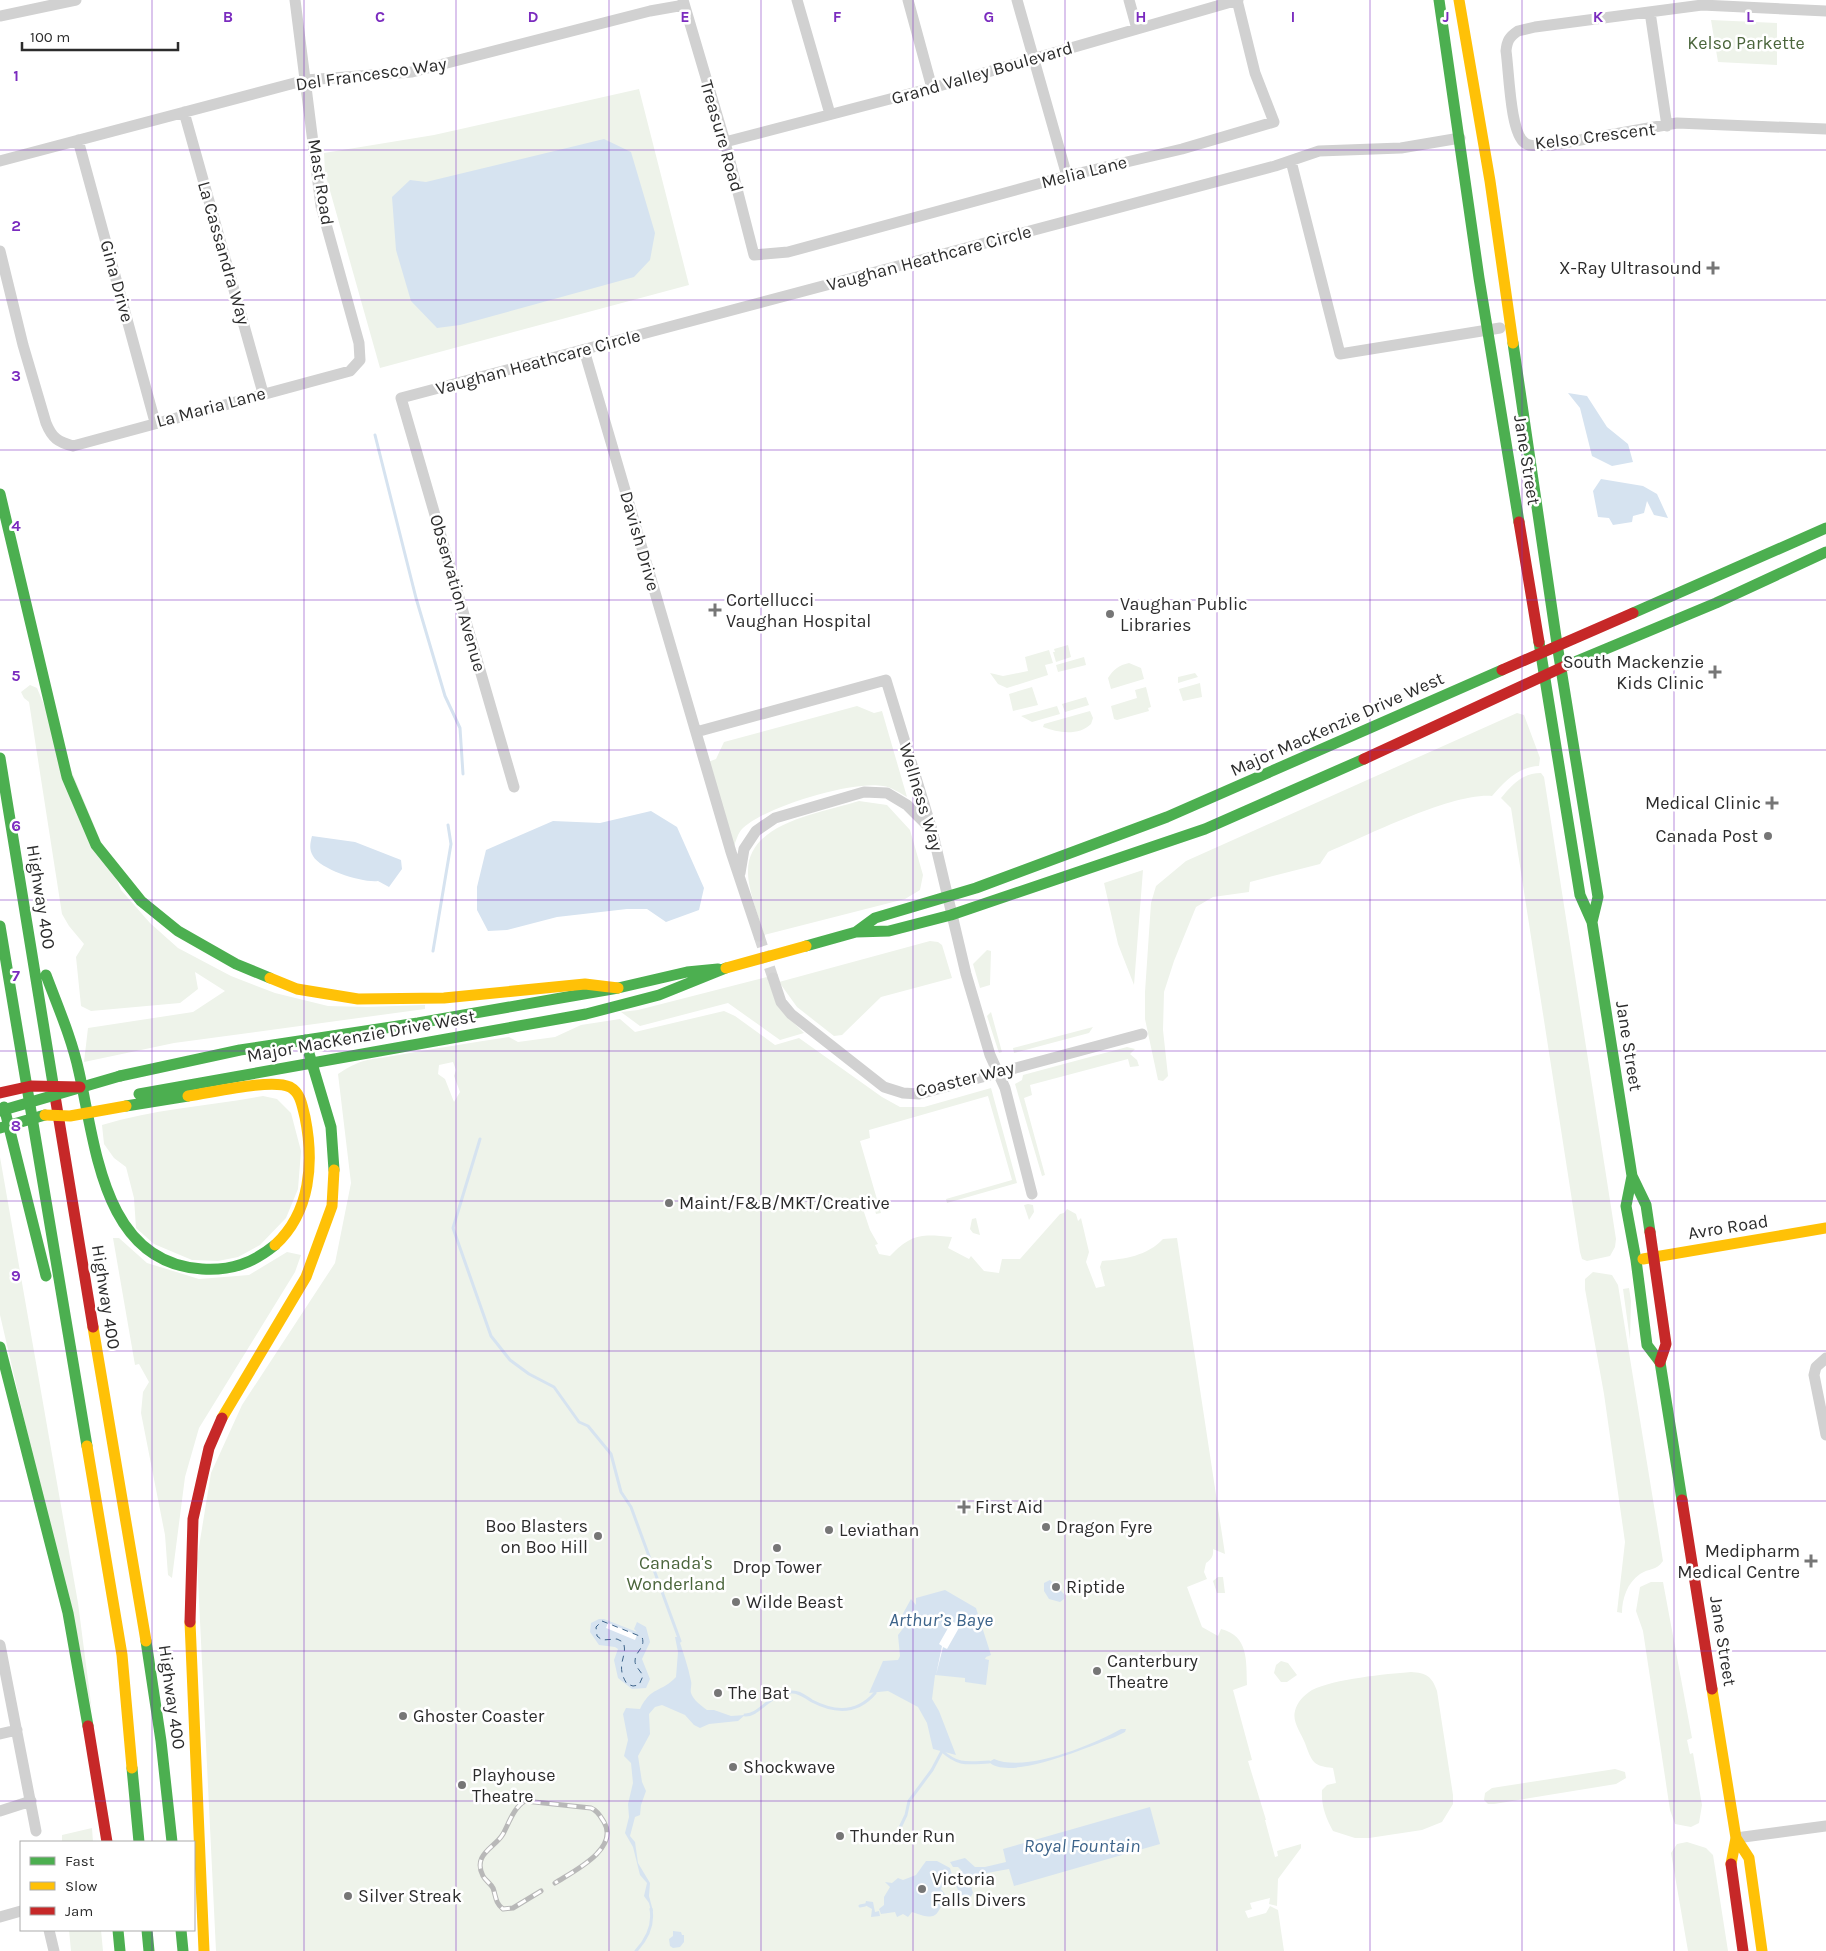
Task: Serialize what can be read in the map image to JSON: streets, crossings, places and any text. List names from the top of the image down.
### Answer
{
  "streets": {
    "main road": [
      "Jane Street",
      "Major MacKenzie Drive West",
      "Highway 400",
      "Avro Road"
    ],
    "street": [
      "Grand Valley Boulevard",
      "Del Francesco Way",
      "Treasure Road",
      "Kelso Crescent",
      "Melia Lane",
      "Mast Road",
      "La Cassandra Way",
      "Vaughan Heathcare Circle",
      "Gina Drive",
      "La Maria Lane",
      "Davish Drive",
      "Observation Avenue",
      "Wellness Way",
      "Coaster Way"
    ]
  },
  "crossings": [
    ["Grand Valley Boulevard", "Treasure Road"],
    ["Grand Valley Boulevard", "Melia Lane"],
    ["Del Francesco Way", "Treasure Road"],
    ["Del Francesco Way", "Mast Road"],
    ["Del Francesco Way", "La Cassandra Way"],
    ["Del Francesco Way", "Gina Drive"],
    ["Treasure Road", "Melia Lane"],
    ["Mast Road", "La Maria Lane"],
    ["La Cassandra Way", "La Maria Lane"],
    ["Vaughan Heathcare Circle", "Jane Street"],
    ["Vaughan Heathcare Circle", "Davish Drive"],
    ["Vaughan Heathcare Circle", "Observation Avenue"],
    ["Gina Drive", "La Maria Lane"],
    ["Jane Street", "Major MacKenzie Drive West"],
    ["Jane Street", "Avro Road"],
    ["Davish Drive", "Wellness Way"],
    ["Major MacKenzie Drive West", "Wellness Way"],
    ["Wellness Way", "Coaster Way"]
  ],
  "water": ["Arthur’s Baye", "Royal Fountain"],
  "parks": ["Kelso Parkette", "Canada's Wonderland"],
  "places": {
    "health": [
      "X-Ray Ultrasound",
      "Cortellucci Vaughan Hospital",
      "South Mackenzie Kids Clinic",
      "Medical Clinic",
      "First Aid",
      "Medipharm Medical Centre"
    ],
    "other": [
      "Vaughan Public Libraries",
      "Canada Post",
      "Maint/F&B/MKT/Creative",
      "Dragon Fyre",
      "Leviathan",
      "Boo Blasters on Boo Hill",
      "Drop Tower",
      "Riptide",
      "Wilde Beast",
      "Canterbury Theatre",
      "The Bat",
      "Ghoster Coaster",
      "Shockwave",
      "Playhouse Theatre",
      "Thunder Run",
      "Victoria Falls Divers",
      "Silver Streak"
    ]
  },
  "legend": ["Fast", "Slow", "Jam"],
  "scale_bar": "100 m",
  "grid": {
    "columns": [
      "B",
      "C",
      "D",
      "E",
      "F",
      "G",
      "H",
      "I",
      "J",
      "K",
      "L"
    ],
    "rows": [
      "1",
      "2",
      "3",
      "4",
      "5",
      "6",
      "7",
      "8",
      "9"
    ]
  }
}
